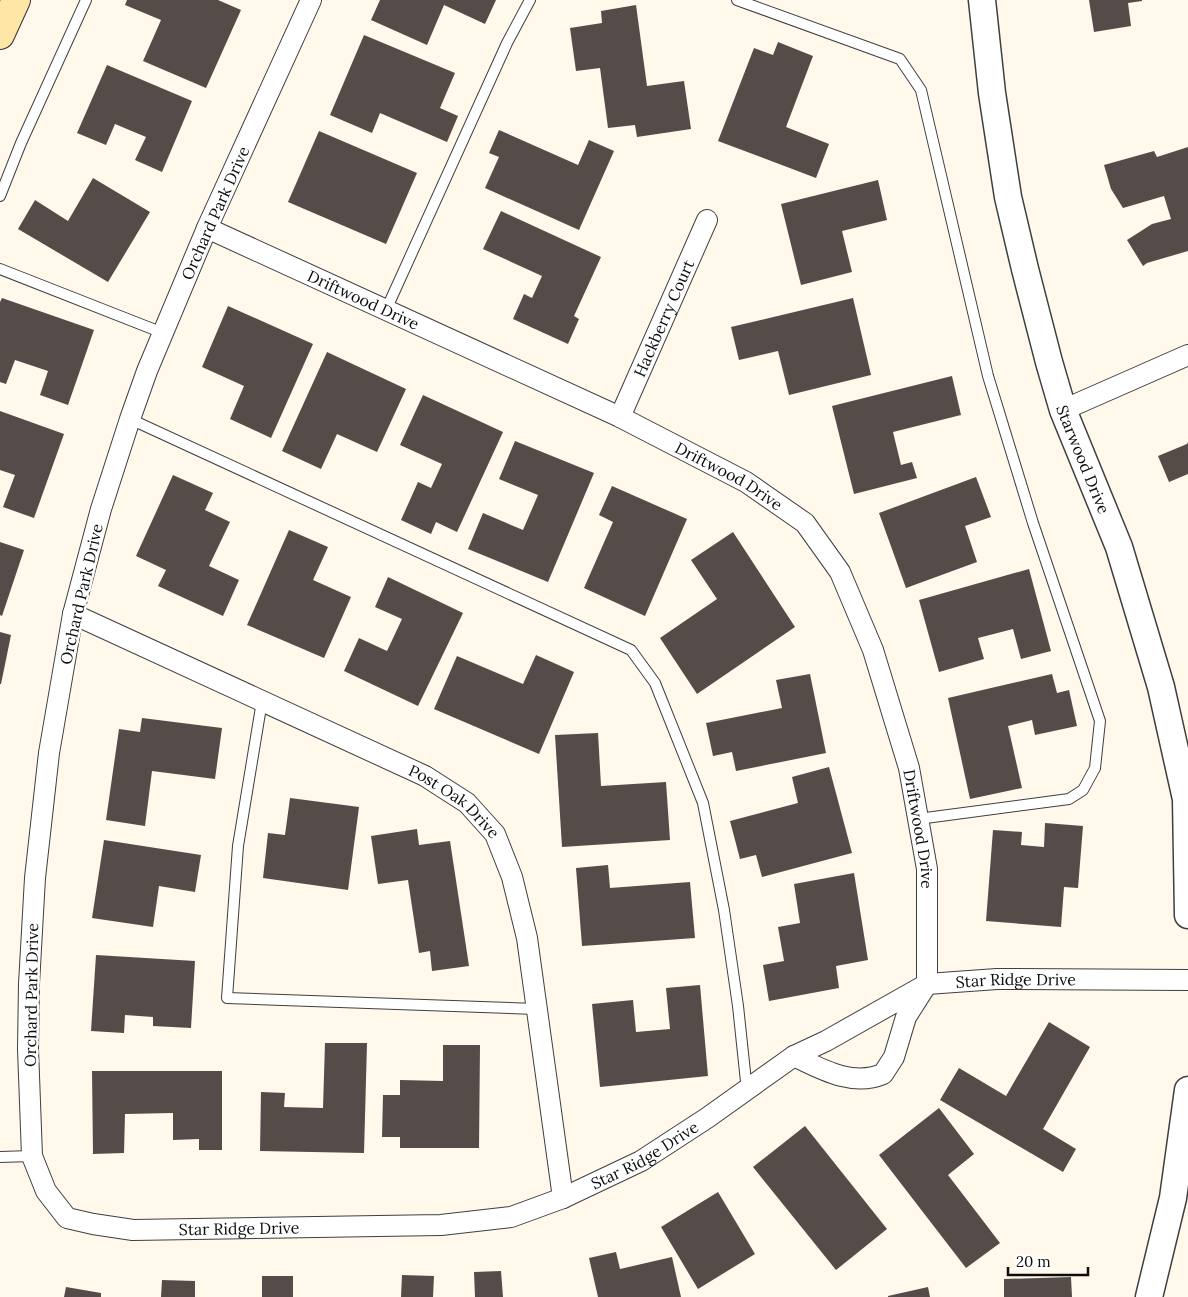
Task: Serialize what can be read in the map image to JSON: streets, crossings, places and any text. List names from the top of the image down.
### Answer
{
  "streets": {
    "street": [
      "Orchard Park Drive",
      "Driftwood Drive",
      "Hackberry Court",
      "Starwood Drive",
      "Post Oak Drive",
      "Star Ridge Drive"
    ]
  },
  "crossings": [
    ["Orchard Park Drive", "Driftwood Drive"],
    ["Orchard Park Drive", "Post Oak Drive"],
    ["Orchard Park Drive", "Star Ridge Drive"],
    ["Driftwood Drive", "Hackberry Court"],
    ["Driftwood Drive", "Star Ridge Drive"],
    ["Post Oak Drive", "Star Ridge Drive"]
  ],
  "scale_bar": "20 m"
}
